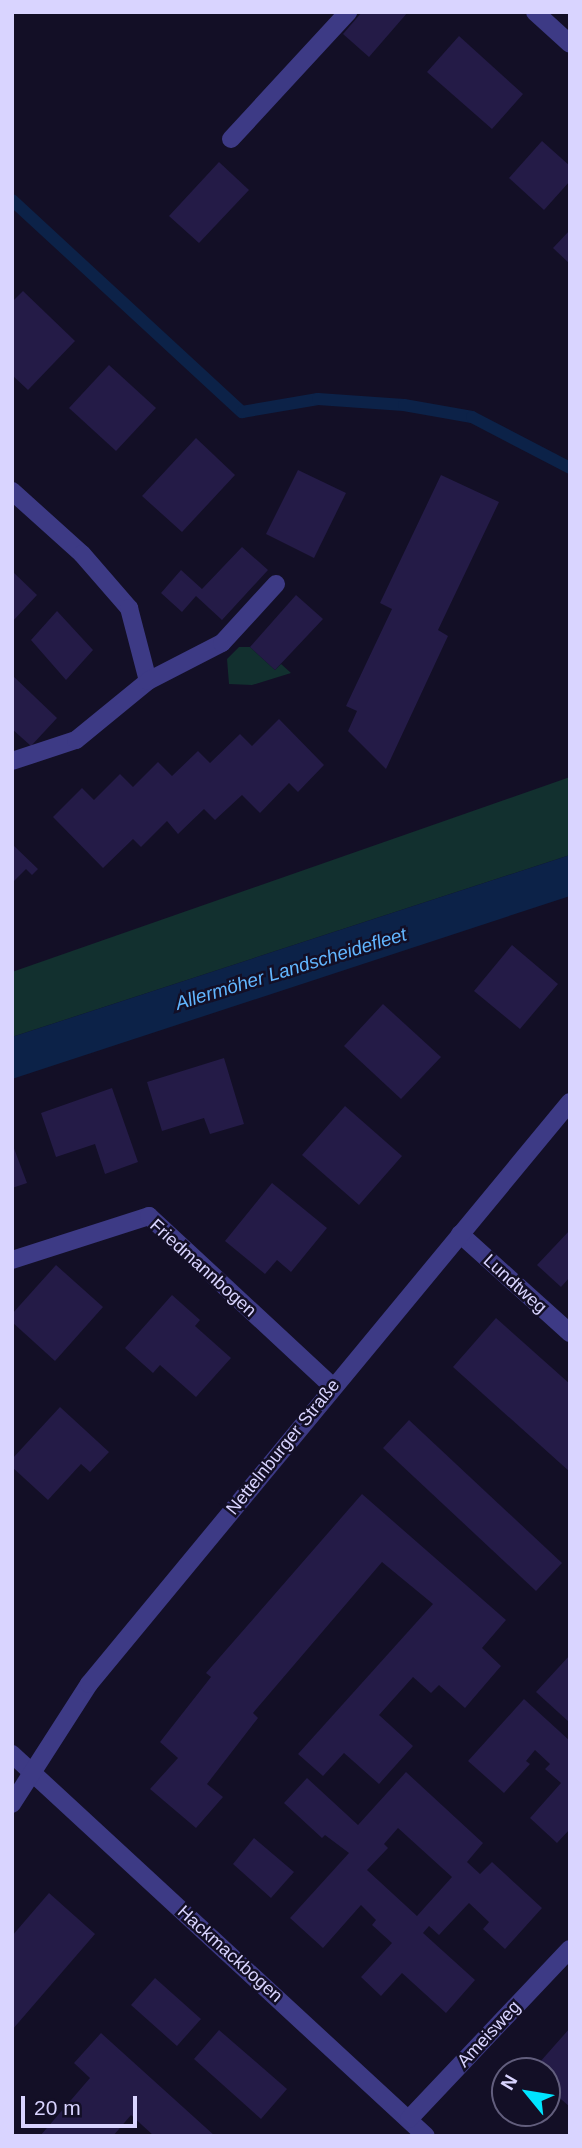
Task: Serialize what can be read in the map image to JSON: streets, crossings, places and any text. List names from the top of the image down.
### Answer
{
  "streets": {
    "street": [
      "Friedmannbogen",
      "Lundtweg",
      "Nettelnburger Straße",
      "Hackmackbogen",
      "Ameisweg"
    ]
  },
  "crossings": [
    ["Friedmannbogen", "Nettelnburger Straße"],
    ["Lundtweg", "Nettelnburger Straße"],
    ["Nettelnburger Straße", "Hackmackbogen"],
    ["Hackmackbogen", "Ameisweg"]
  ],
  "water": ["Allermöher Landscheidefleet"],
  "scale_bar": "20 m",
  "north": "top left"
}
